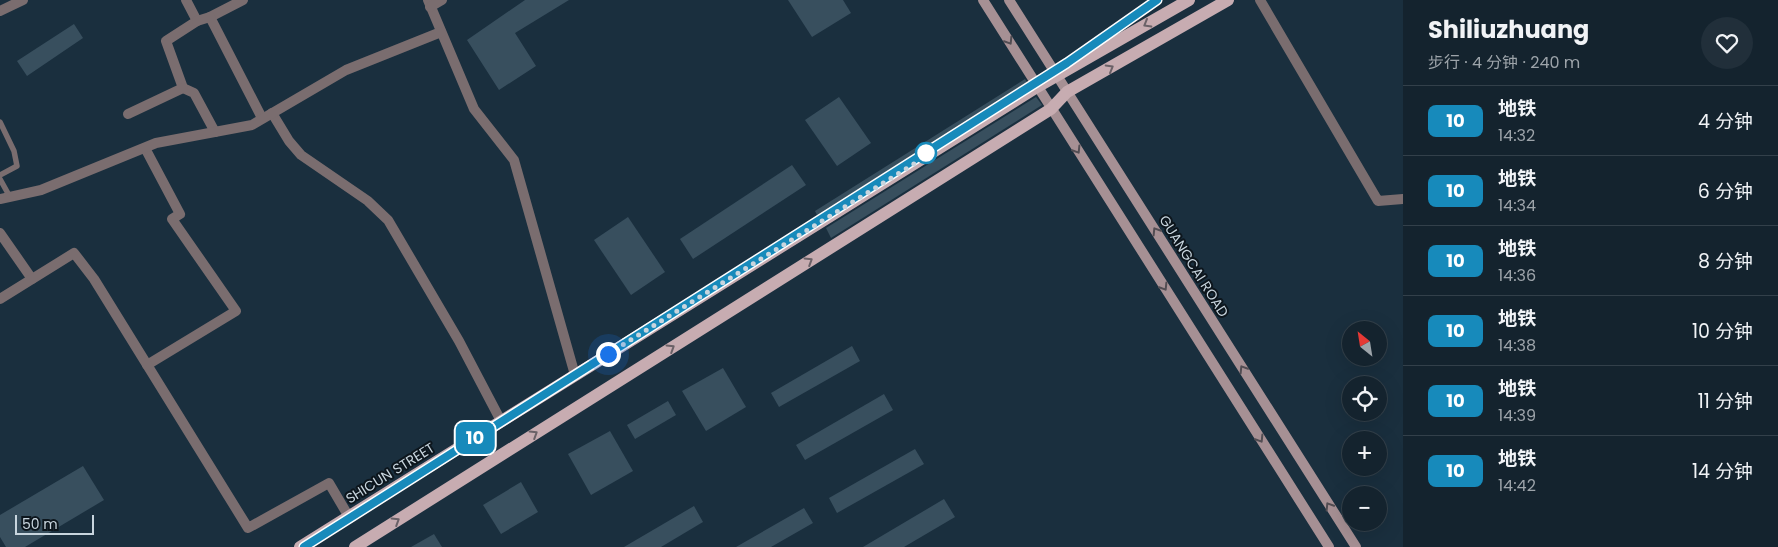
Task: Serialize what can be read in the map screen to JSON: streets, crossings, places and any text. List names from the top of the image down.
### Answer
{
  "streets": {
    "main road": ["GUANGCAI ROAD", "SHICUN STREET"]
  },
  "crossings": [
    ["GUANGCAI ROAD", "SHICUN STREET"]
  ],
  "lines": ["metro line 10"],
  "scale_bar": "50 m",
  "north": "top left",
  "page": {
    "on_map": "10",
    "heading": ["Shiliuzhuang", "步行 · 4 分钟 · 240 m"],
    "list": [
      {
        "mark": "10",
        "name": "地铁",
        "note": "14:32",
        "value": "4 分钟"
      },
      {
        "mark": "10",
        "name": "地铁",
        "note": "14:34",
        "value": "6 分钟"
      },
      {
        "mark": "10",
        "name": "地铁",
        "note": "14:36",
        "value": "8 分钟"
      },
      {
        "mark": "10",
        "name": "地铁",
        "note": "14:38",
        "value": "10 分钟"
      },
      {
        "mark": "10",
        "name": "地铁",
        "note": "14:39",
        "value": "11 分钟"
      },
      {
        "mark": "10",
        "name": "地铁",
        "note": "14:42",
        "value": "14 分钟"
      }
    ],
    "map_buttons": ["+", "−"],
    "scale": "50 m"
  }
}
